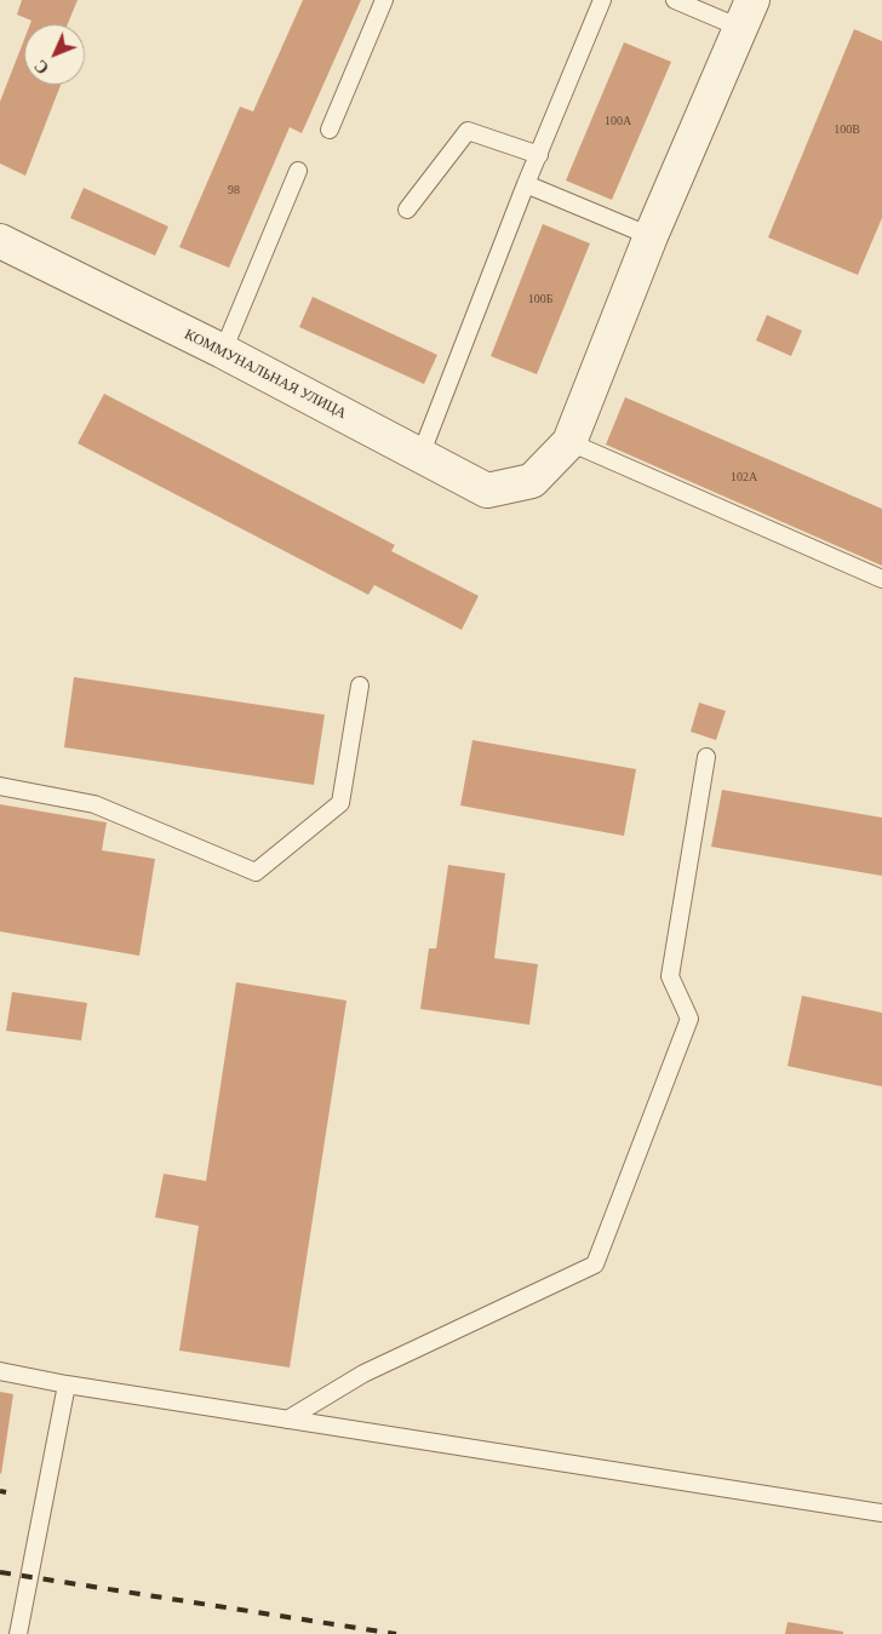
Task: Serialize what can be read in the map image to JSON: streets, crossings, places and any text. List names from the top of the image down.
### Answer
{
  "streets": {
    "street": ["КОММУНАЛЬНАЯ УЛИЦА"]
  },
  "house_numbers": [
    "100А",
    "100В",
    "98",
    "100Б",
    "102А"
  ],
  "north": "bottom left"
}
